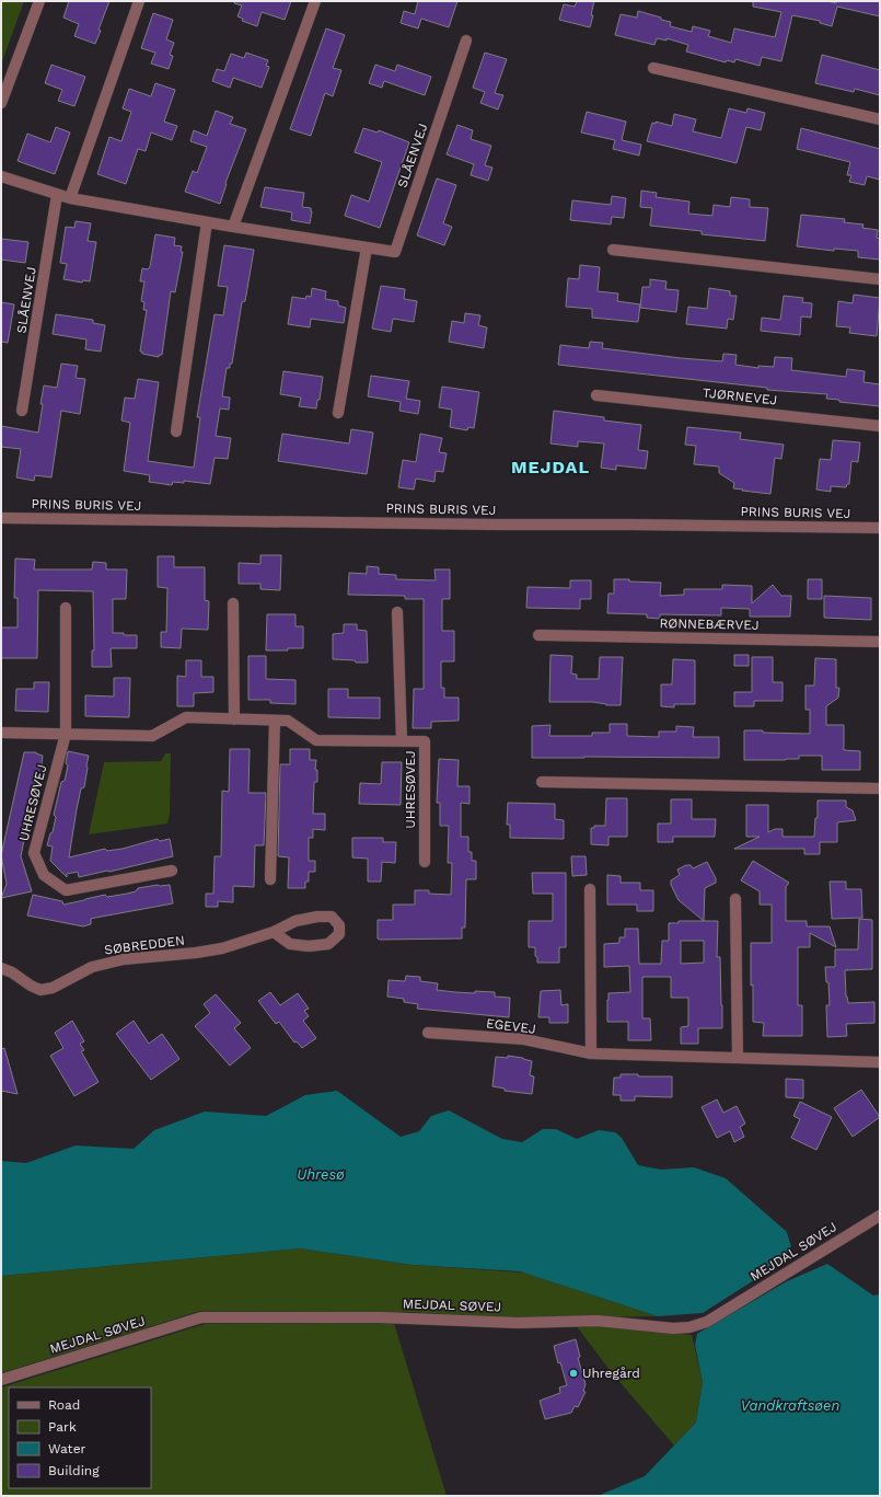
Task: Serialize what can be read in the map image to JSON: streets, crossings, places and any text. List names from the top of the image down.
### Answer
{
  "streets": {
    "street": [
      "SLÅENVEJ",
      "TJØRNEVEJ",
      "PRINS BURIS VEJ",
      "RØNNEBÆRVEJ",
      "UHRESØVEJ",
      "SØBREDDEN",
      "EGEVEJ",
      "MEJDAL SØVEJ"
    ]
  },
  "districts": ["MEJDAL"],
  "water": ["Uhresø", "Vandkraftsøen"],
  "places": ["Uhregård"],
  "legend": [
    "Road",
    "Park",
    "Water",
    "Building"
  ]
}
